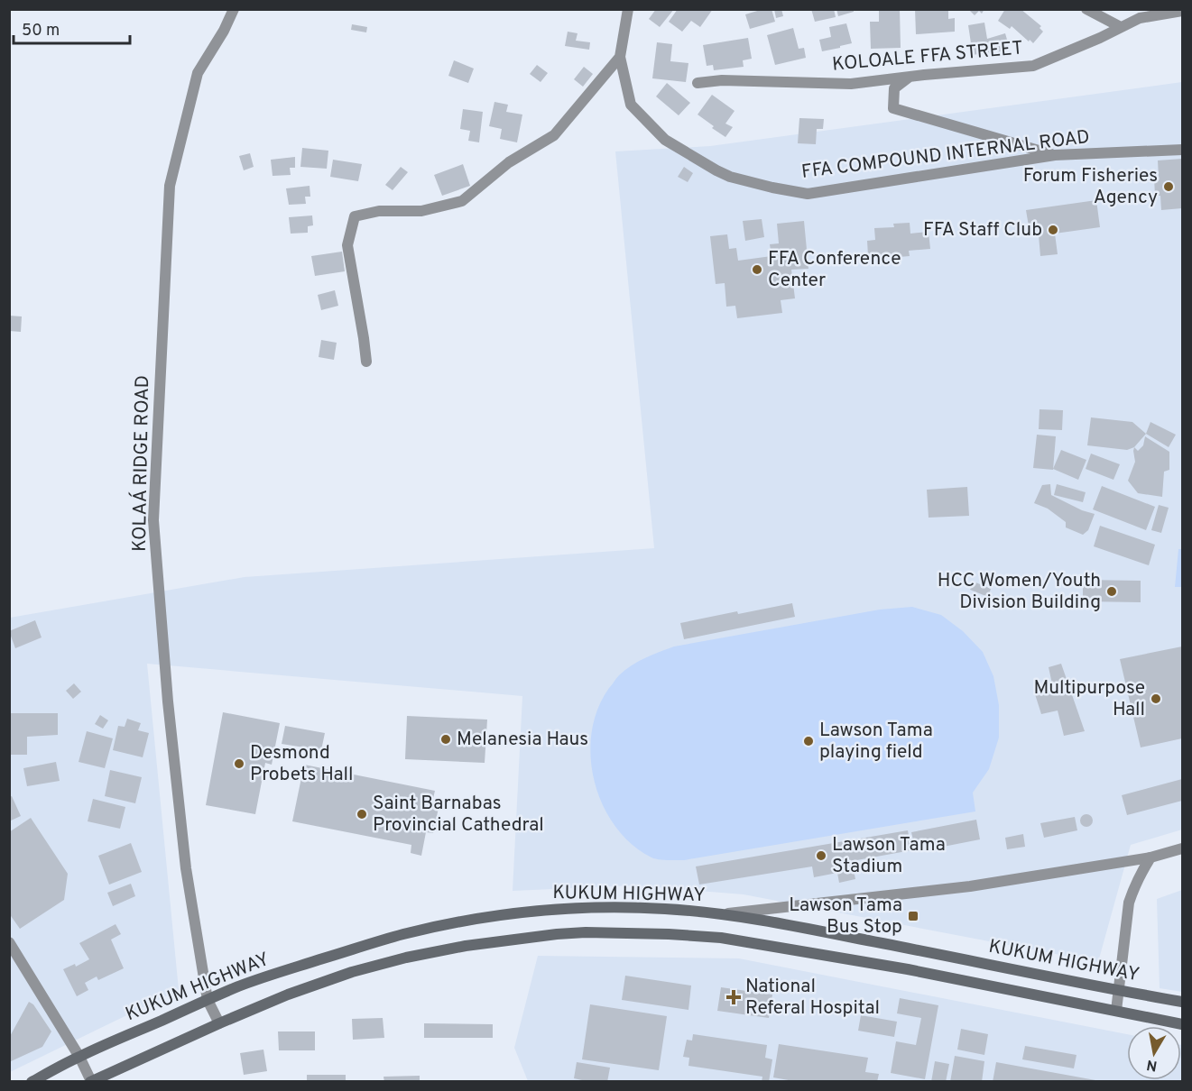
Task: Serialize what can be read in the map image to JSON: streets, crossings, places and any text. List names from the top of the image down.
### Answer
{
  "streets": {
    "main road": ["KUKUM HIGHWAY"],
    "street": ["KOLOALE FFA STREET", "FFA COMPOUND INTERNAL ROAD", "KOLAÁ RIDGE ROAD"]
  },
  "crossings": [
    ["KOLAÁ RIDGE ROAD", "KUKUM HIGHWAY"]
  ],
  "places": {
    "other": [
      "Forum Fisheries Agency",
      "FFA Staff Club",
      "FFA Conference Center",
      "HCC Women/Youth Division Building",
      "Multipurpose Hall",
      "Melanesia Haus",
      "Lawson Tama playing field",
      "Desmond Probets Hall",
      "Saint Barnabas Provincial Cathedral",
      "Lawson Tama Stadium"
    ],
    "transit": ["Lawson Tama Bus Stop"],
    "health": ["National Referal Hospital"]
  },
  "scale_bar": "50 m",
  "north": "bottom"
}
